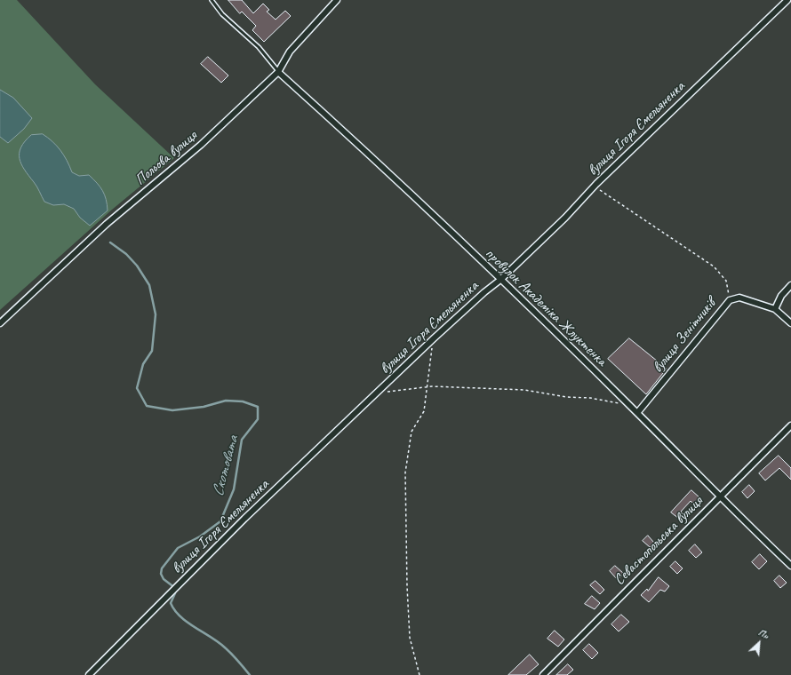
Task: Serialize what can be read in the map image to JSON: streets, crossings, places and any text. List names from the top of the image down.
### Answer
{
  "streets": {
    "street": [
      "вулиця Ігоря Ємельяненка",
      "Польова вулиця",
      "провулок Академіка Жлуктенка",
      "вулиця Зенітників",
      "Севастопольська вулиця"
    ]
  },
  "crossings": [
    ["вулиця Ігоря Ємельяненка", "провулок Академіка Жлуктенка"],
    ["Польова вулиця", "провулок Академіка Жлуктенка"],
    ["провулок Академіка Жлуктенка", "вулиця Зенітників"],
    ["провулок Академіка Жлуктенка", "Севастопольська вулиця"]
  ],
  "water": ["Скотовата"],
  "north": "top right"
}
